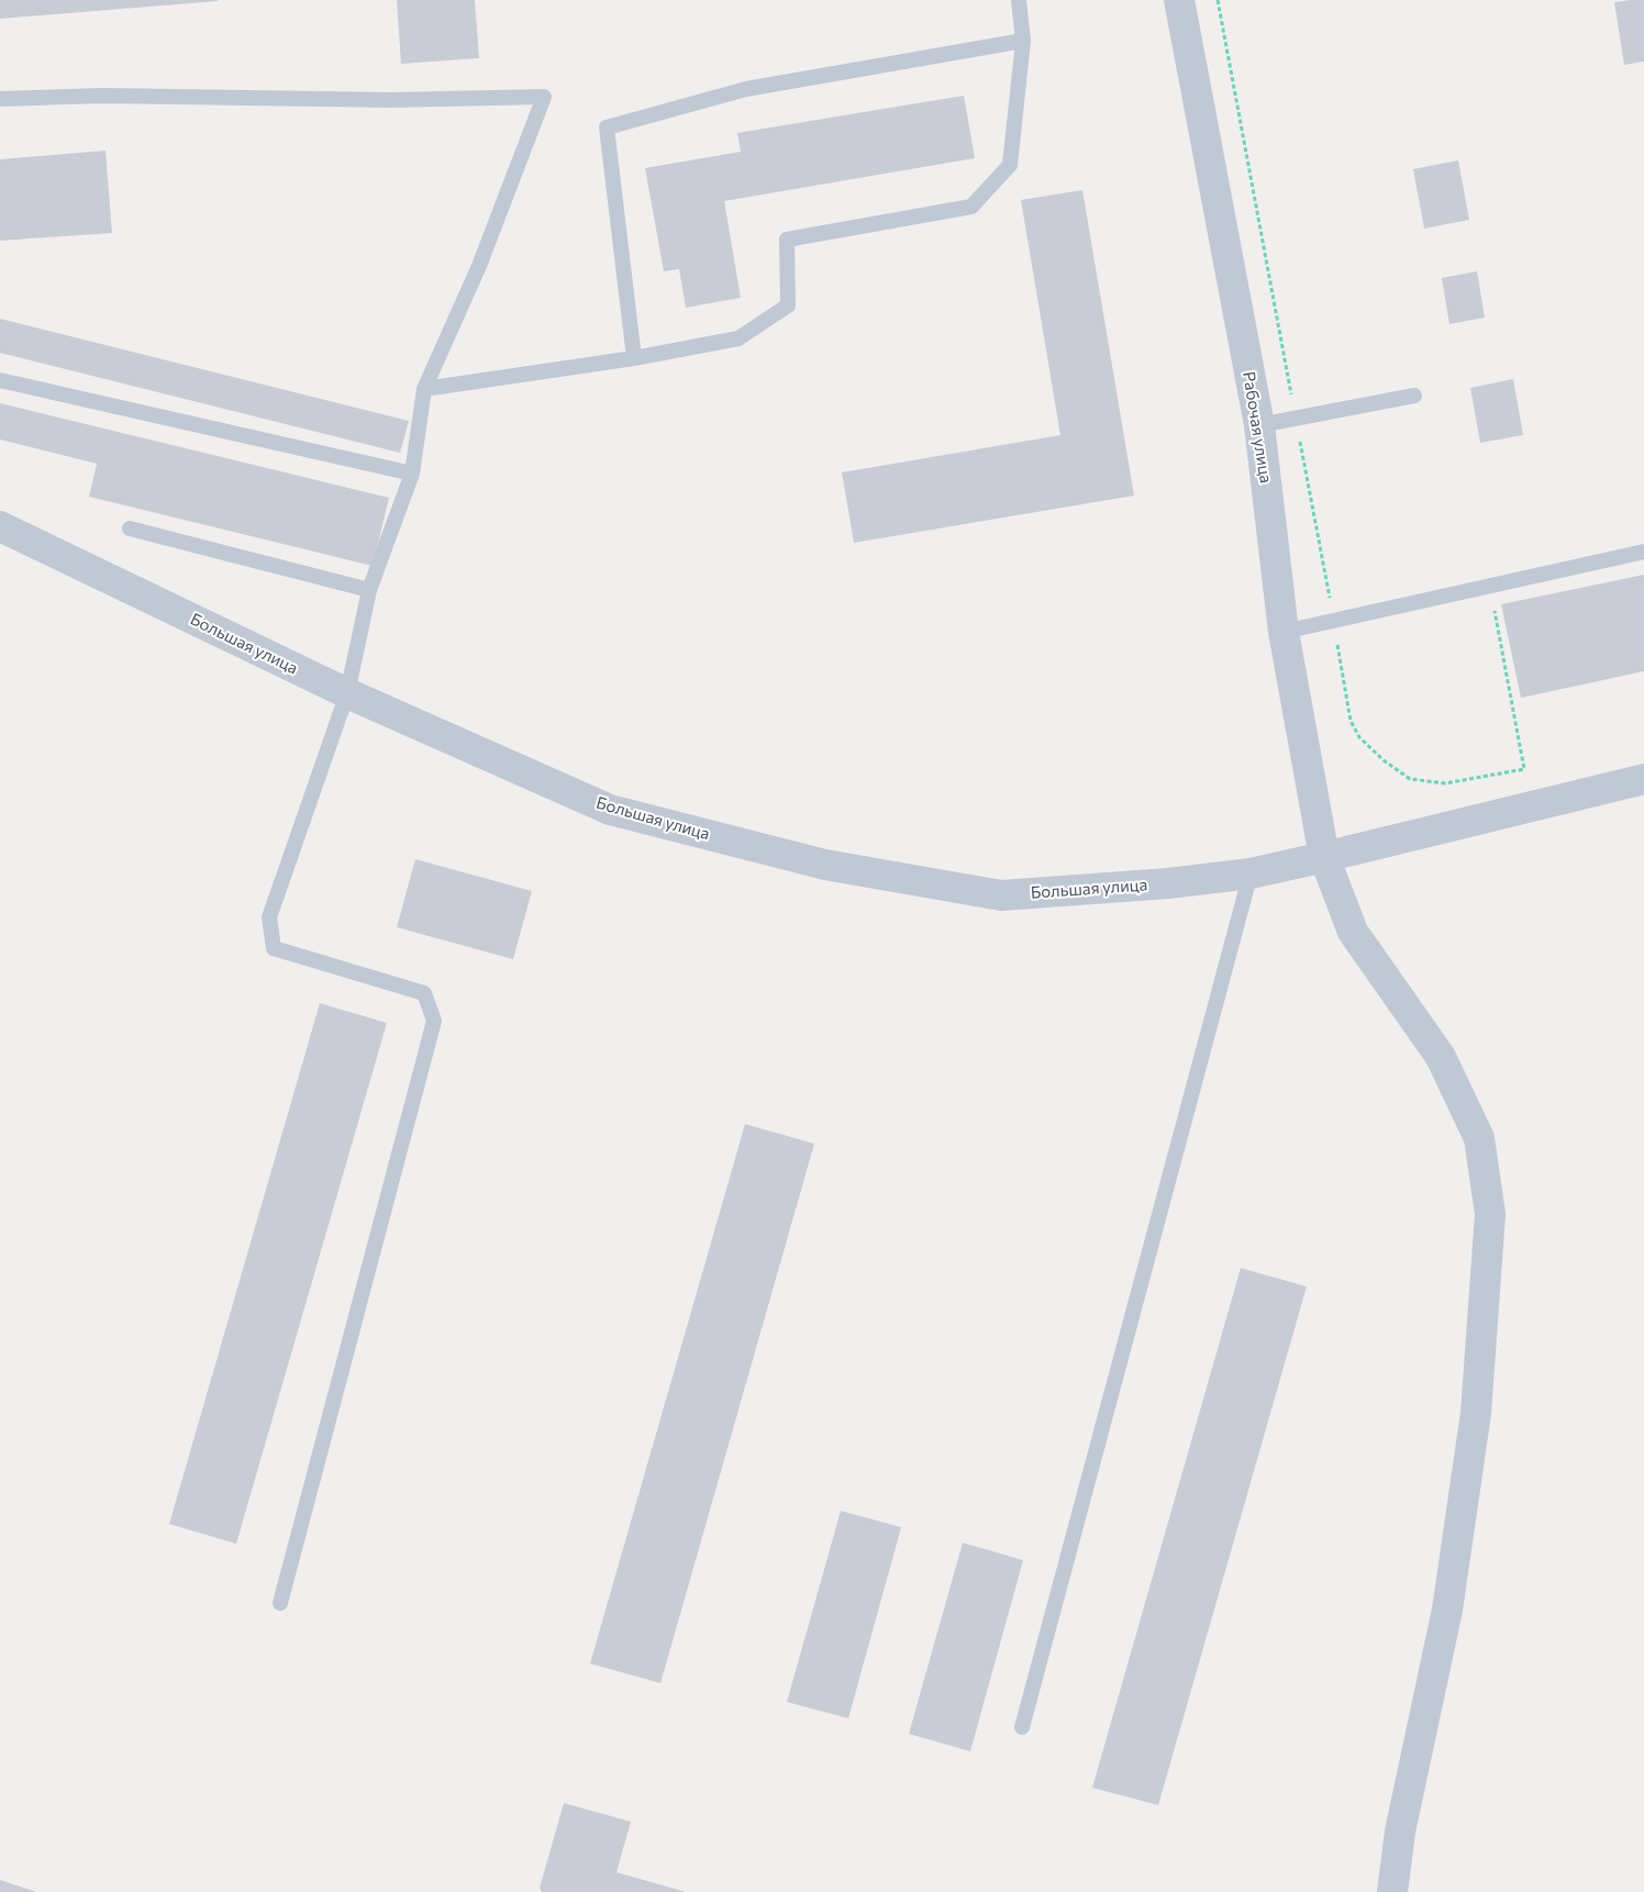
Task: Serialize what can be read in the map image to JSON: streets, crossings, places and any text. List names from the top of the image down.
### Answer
{
  "streets": {
    "street": ["Рабочая улица", "Большая улица"]
  },
  "crossings": [
    ["Рабочая улица", "Большая улица"]
  ]
}
